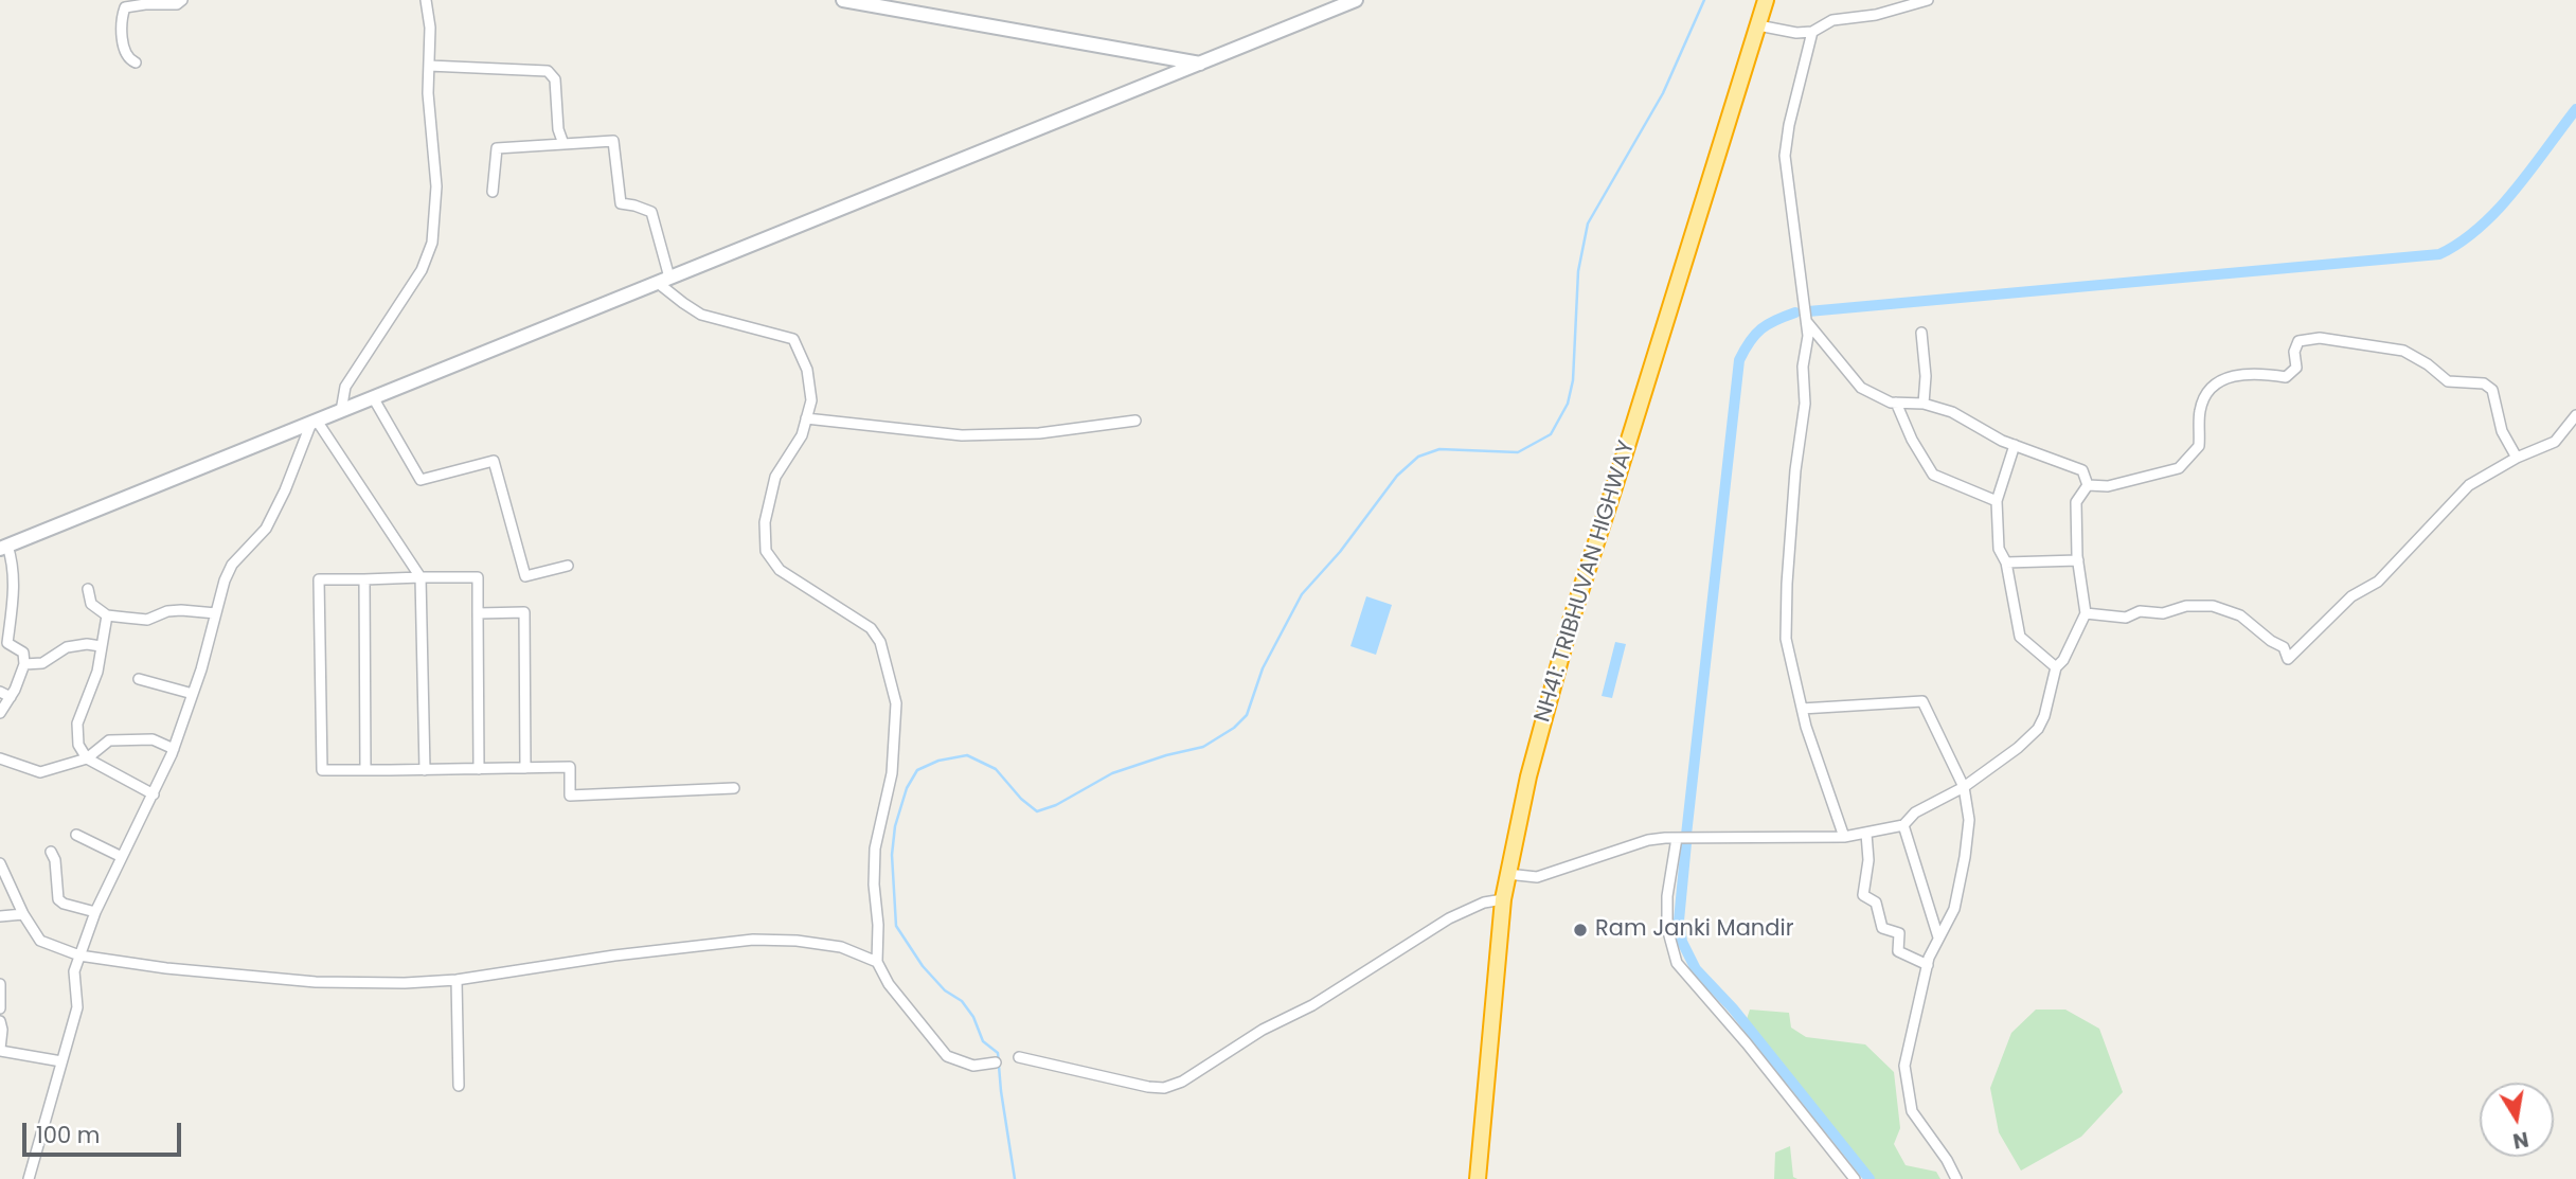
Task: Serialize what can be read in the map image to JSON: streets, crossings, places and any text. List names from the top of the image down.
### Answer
{
  "streets": {
    "highway": ["NH41: TRIBHUVAN HIGHWAY"]
  },
  "places": ["Ram Janki Mandir"],
  "scale_bar": "100 m",
  "north": "bottom"
}
